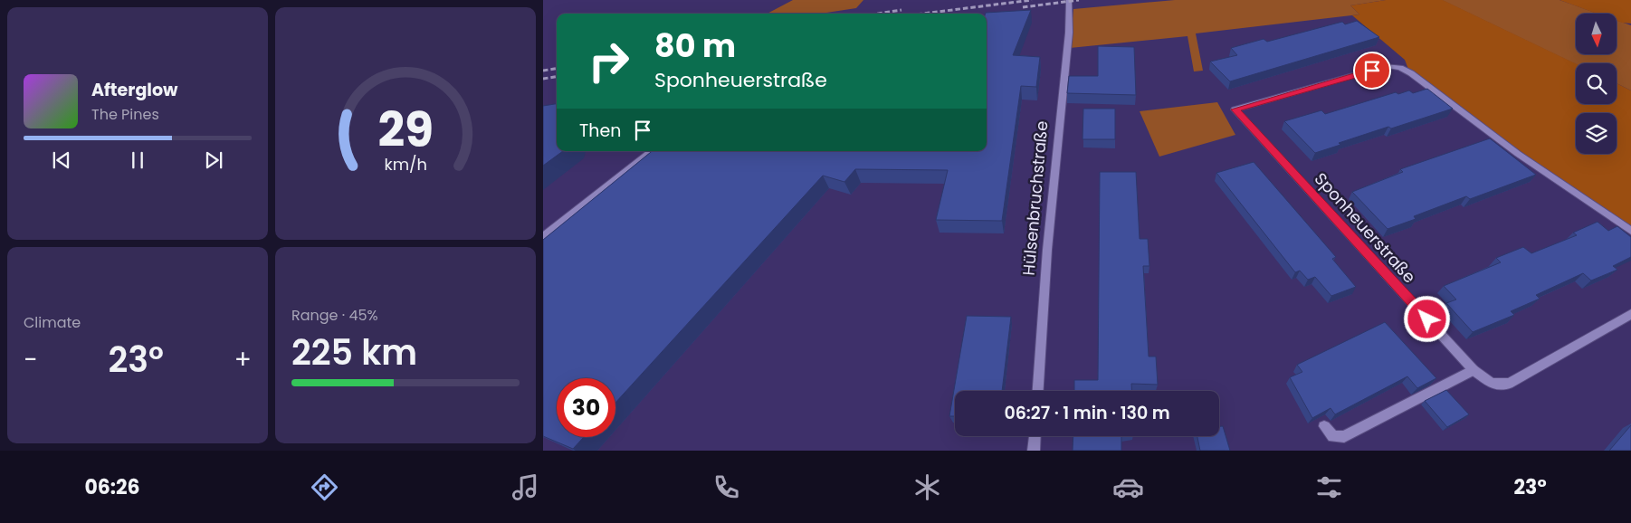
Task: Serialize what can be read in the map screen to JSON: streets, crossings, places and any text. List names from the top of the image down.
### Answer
{
  "streets": {
    "street": ["Hülsenbruchstraße", "Sponheuerstraße"]
  },
  "north": "bottom",
  "page": {
    "turn": ["80 m", "Sponheuerstraße"],
    "song": ["Afterglow", "The Pines"],
    "then": "Then",
    "tile": [
      "Climate",
      ["Range · 45%", "225 km"]
    ],
    "heat": ["−", "23°", "+"],
    "limit": "30",
    "trip": "06:27 · 1 min · 130 m",
    "tabs": ["06:26", "23°"],
    "gauge": ["29", "km/h"]
  }
}
